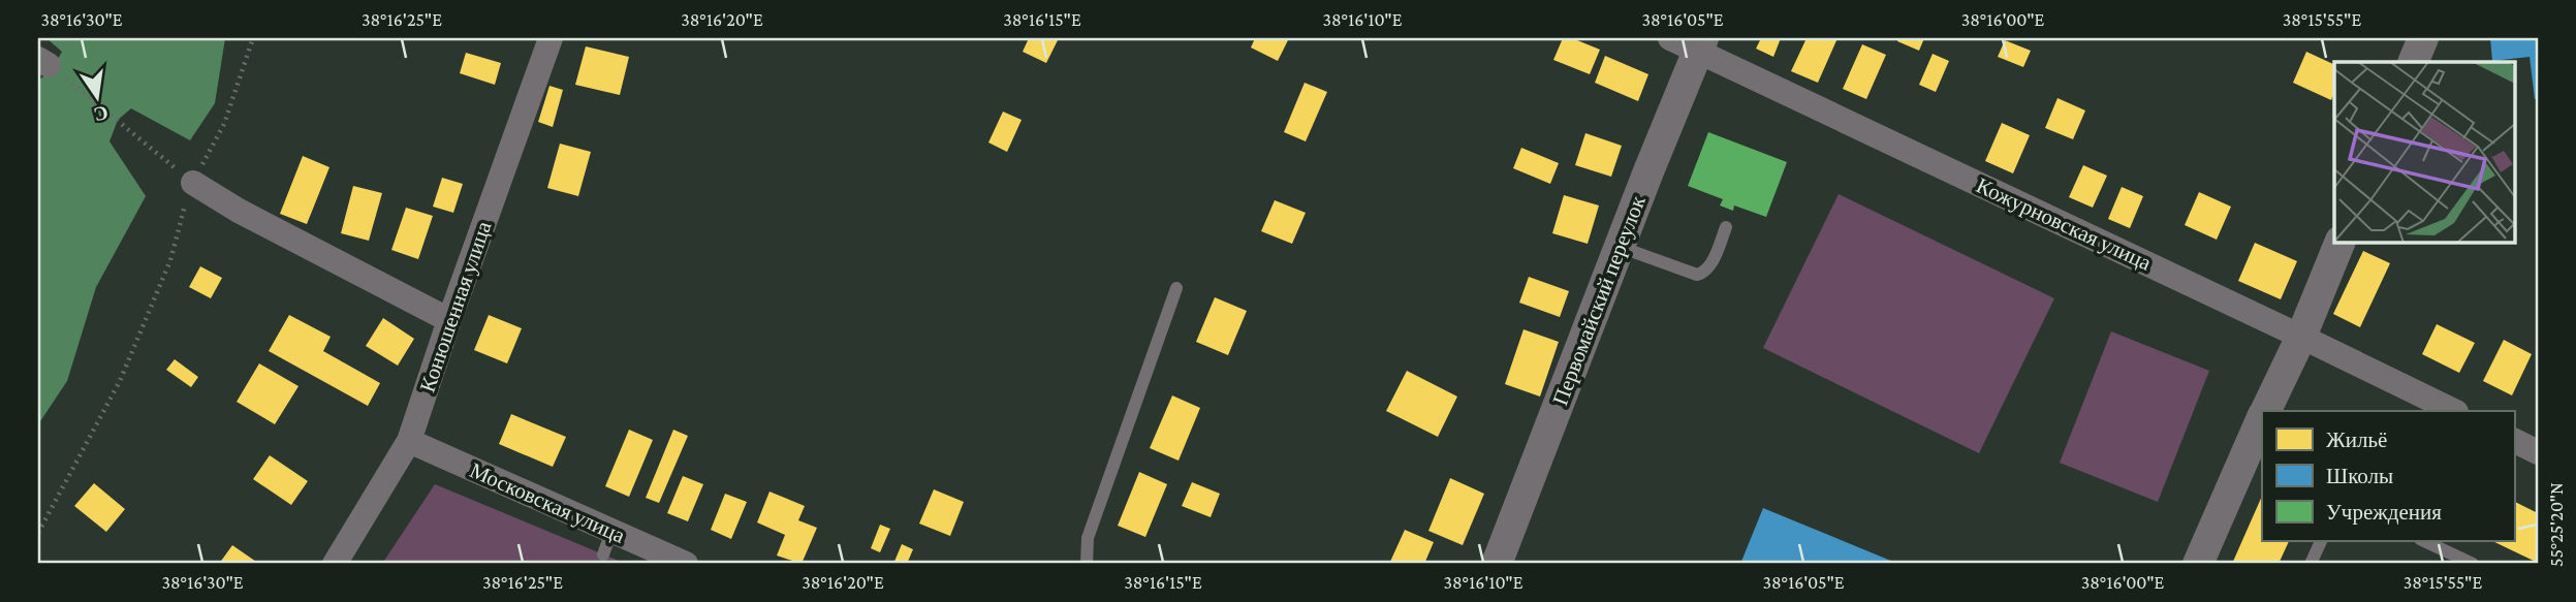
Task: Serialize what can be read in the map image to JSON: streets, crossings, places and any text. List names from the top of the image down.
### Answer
{
  "streets": {
    "street": [
      "Кожурновская улица",
      "Первомайский переулок",
      "Конюшенная улица",
      "Московская улица"
    ]
  },
  "crossings": [
    ["Кожурновская улица", "Первомайский переулок"],
    ["Конюшенная улица", "Московская улица"]
  ],
  "legend": ["Жильё", "Школы", "Учреждения"],
  "north": "bottom",
  "coordinates": [
    "38°16'30\"E",
    "38°16'25\"E",
    "38°16'20\"E",
    "38°16'15\"E",
    "38°16'10\"E",
    "38°16'05\"E",
    "38°16'00\"E",
    "38°15'55\"E",
    "55°25'20\"N"
  ]
}
